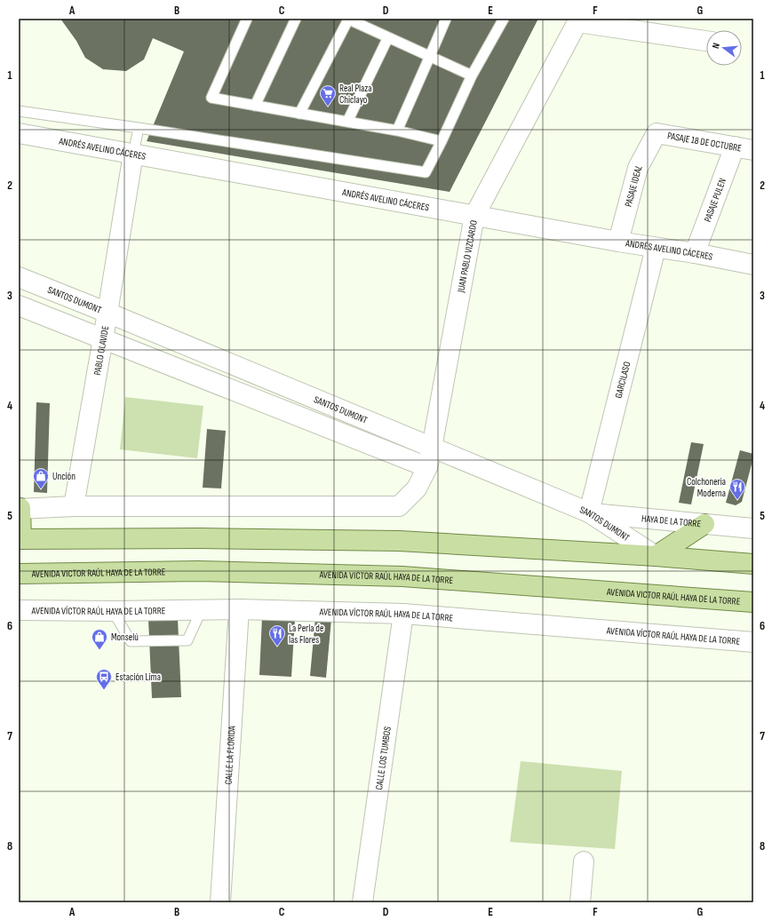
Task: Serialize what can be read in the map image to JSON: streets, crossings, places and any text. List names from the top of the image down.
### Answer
{
  "streets": {
    "main road": ["AVENIDA VICTOR RAÚL HAYA DE LA TORRE"],
    "street": [
      "PASAJE 18 DE OCTUBRE",
      "ANDRÉS AVELINO CÁCERES",
      "PASAJE IDEAL",
      "PASAJE PULEN",
      "JUAN PABLO VIZCARDO",
      "SANTOS DUMONT",
      "PABLO OLAVIDE",
      "GARCILASO",
      "HAYA DE LA TORRE",
      "AVENIDA VÍCTOR RAÚL HAYA DE LA TORRE",
      "CALLE LA FLORIDA",
      "CALLE LOS TUMBOS"
    ]
  },
  "crossings": [
    ["PASAJE 18 DE OCTUBRE", "PASAJE IDEAL"],
    ["PASAJE 18 DE OCTUBRE", "PASAJE PULEN"],
    ["ANDRÉS AVELINO CÁCERES", "PASAJE IDEAL"],
    ["ANDRÉS AVELINO CÁCERES", "PASAJE PULEN"],
    ["ANDRÉS AVELINO CÁCERES", "JUAN PABLO VIZCARDO"],
    ["ANDRÉS AVELINO CÁCERES", "PABLO OLAVIDE"],
    ["ANDRÉS AVELINO CÁCERES", "GARCILASO"],
    ["JUAN PABLO VIZCARDO", "SANTOS DUMONT"],
    ["JUAN PABLO VIZCARDO", "PABLO OLAVIDE"],
    ["SANTOS DUMONT", "PABLO OLAVIDE"],
    ["SANTOS DUMONT", "GARCILASO"],
    ["SANTOS DUMONT", "HAYA DE LA TORRE"],
    ["GARCILASO", "HAYA DE LA TORRE"],
    ["AVENIDA VÍCTOR RAÚL HAYA DE LA TORRE", "CALLE LA FLORIDA"],
    ["AVENIDA VÍCTOR RAÚL HAYA DE LA TORRE", "CALLE LOS TUMBOS"]
  ],
  "places": {
    "supermarket": ["Real Plaza Chiclayo"],
    "shop": ["Unción", "Monselú"],
    "restaurant": ["Colchoneria Moderna", "La Perla de las Flores"],
    "bus stop": ["Estación Lima"]
  },
  "north": "left",
  "grid": {
    "columns": [
      "A",
      "B",
      "C",
      "D",
      "E",
      "F",
      "G"
    ],
    "rows": [
      "1",
      "2",
      "3",
      "4",
      "5",
      "6",
      "7",
      "8"
    ]
  }
}
